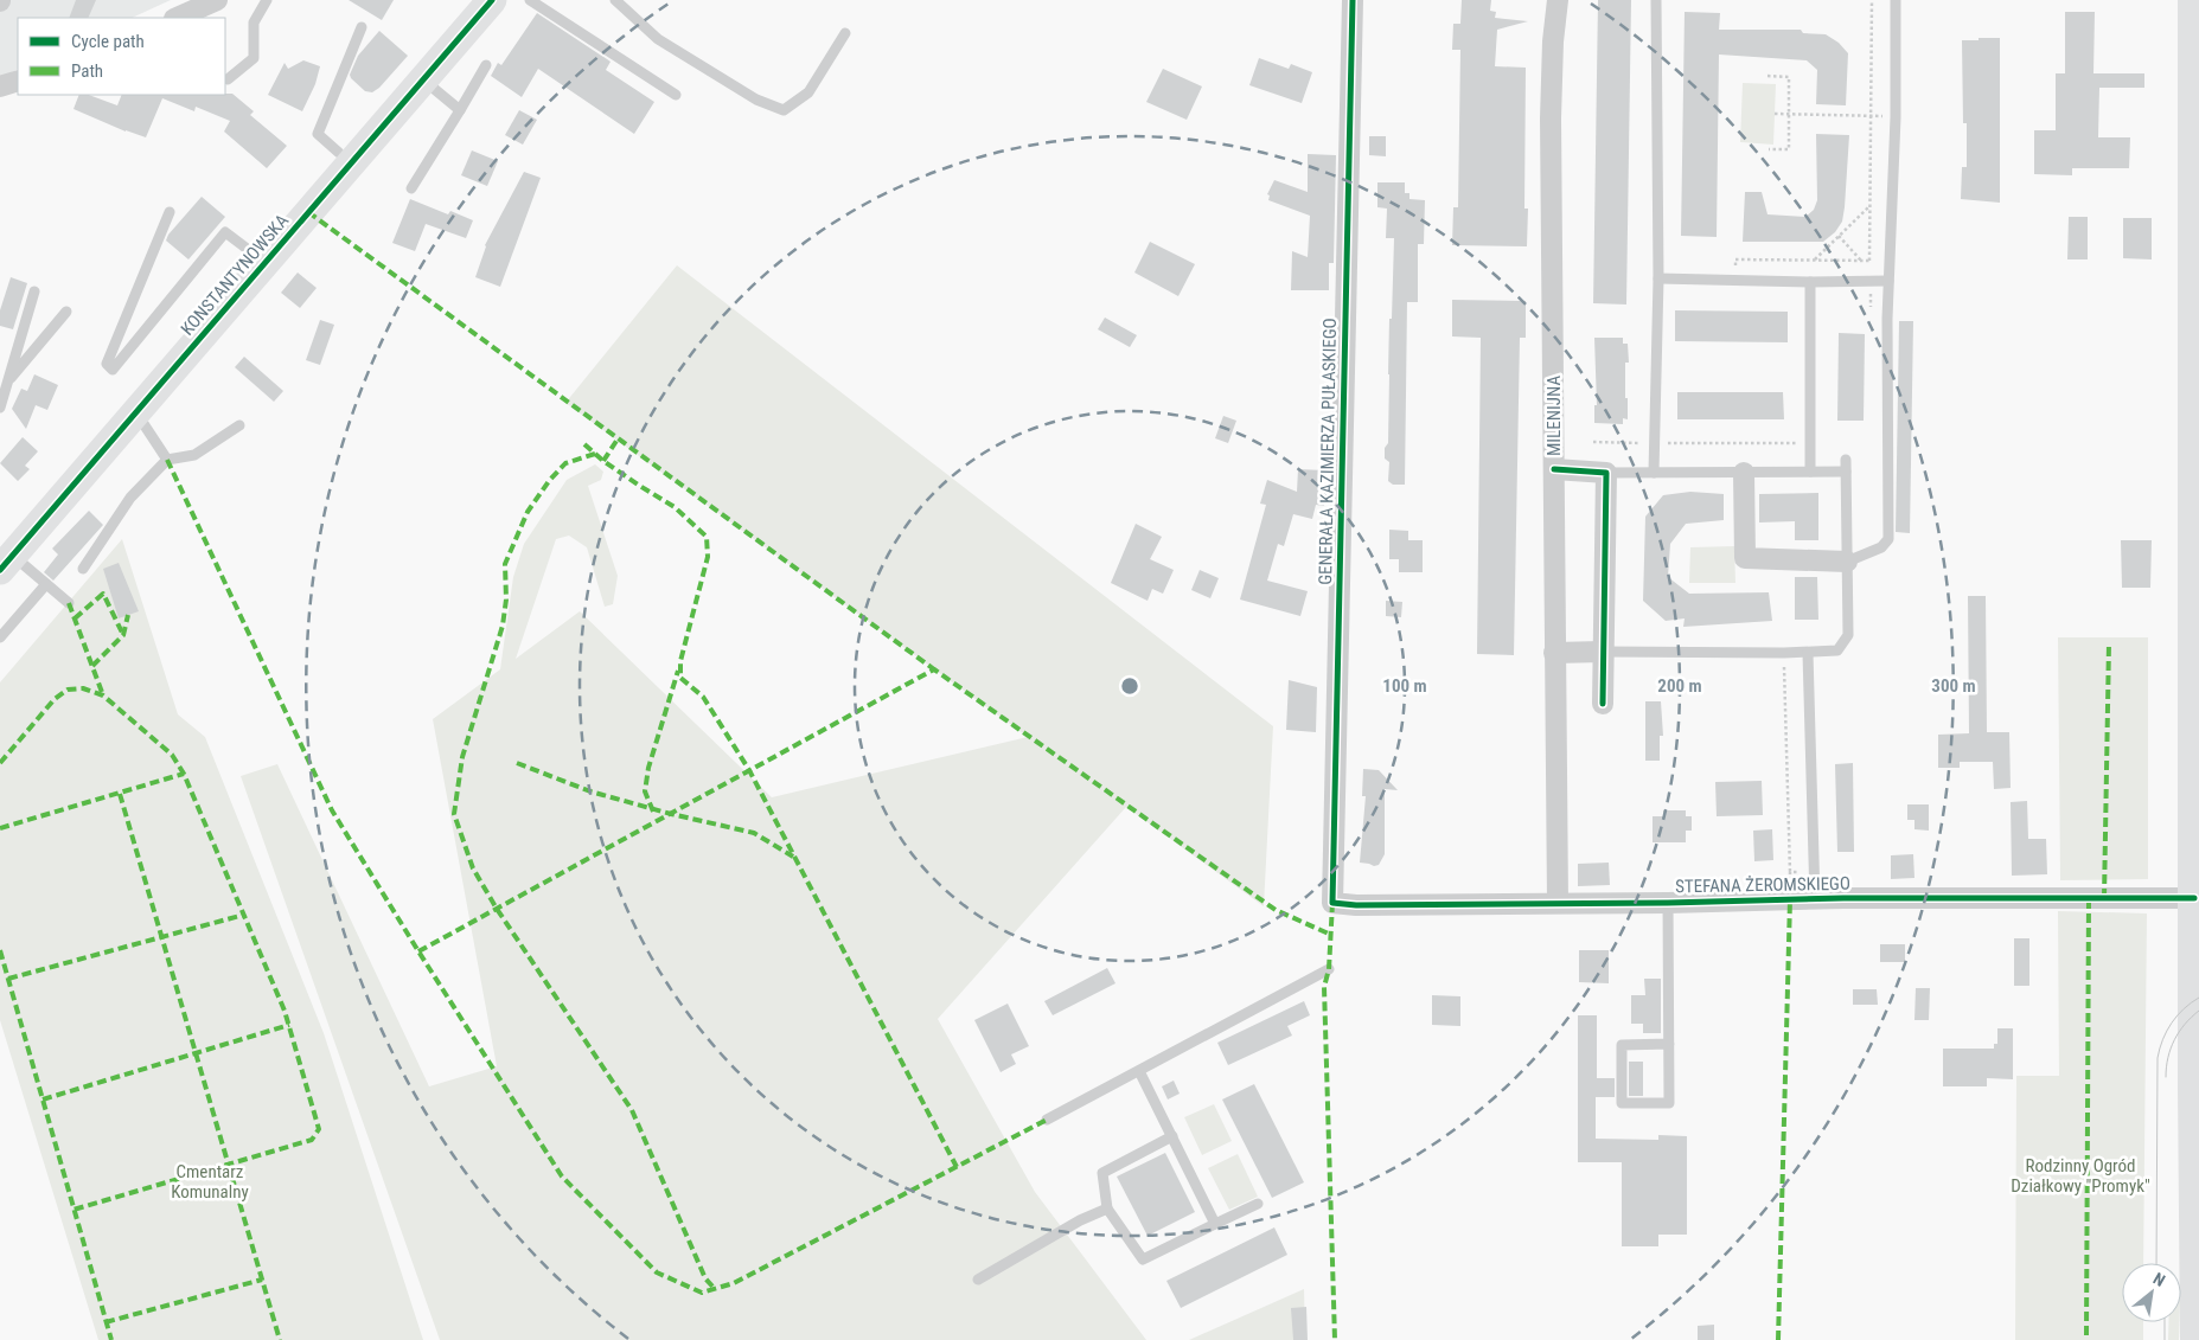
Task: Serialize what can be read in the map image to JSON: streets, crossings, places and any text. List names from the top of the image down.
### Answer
{
  "streets": {
    "main road": ["KONSTANTYNOWSKA"],
    "street": ["MILENIJNA", "GENERAŁA KAZIMIERZA PUŁASKIEGO", "STEFANA ŻEROMSKIEGO"]
  },
  "crossings": [
    ["MILENIJNA", "STEFANA ŻEROMSKIEGO"],
    ["GENERAŁA KAZIMIERZA PUŁASKIEGO", "STEFANA ŻEROMSKIEGO"]
  ],
  "parks": ["Rodzinny Ogród Działkowy \"Promyk\"", "Cmentarz Komunalny"],
  "legend": ["Cycle path", "Path"],
  "north": "top right",
  "rings": ["100 m", "200 m", "300 m"]
}
